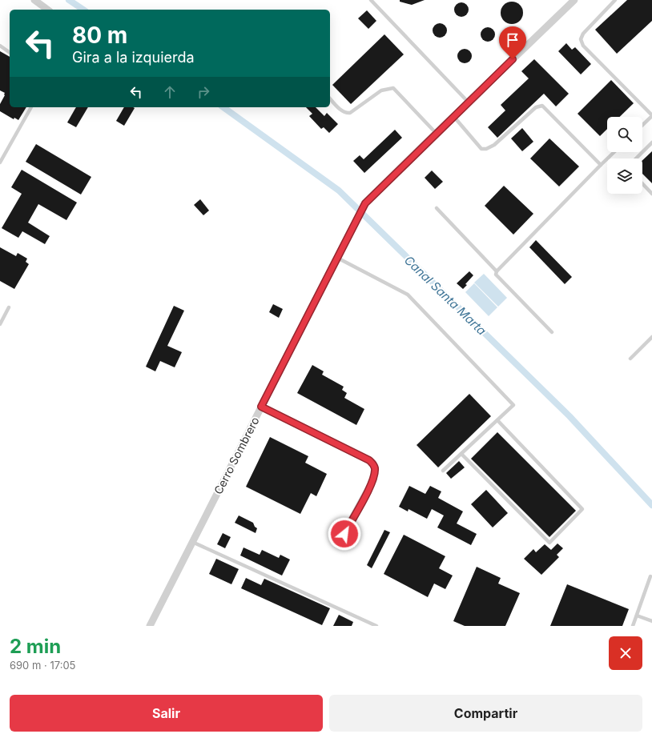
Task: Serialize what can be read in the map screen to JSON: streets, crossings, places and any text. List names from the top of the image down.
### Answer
{
  "streets": {
    "street": ["Cerro Sombrero"]
  },
  "water": ["Canal Santa Marta"],
  "page": {
    "turn": ["80 m", "Gira a la izquierda"],
    "heading": ["2 min", "690 m · 17:05"],
    "buttons": ["Salir", "Compartir"]
  }
}
